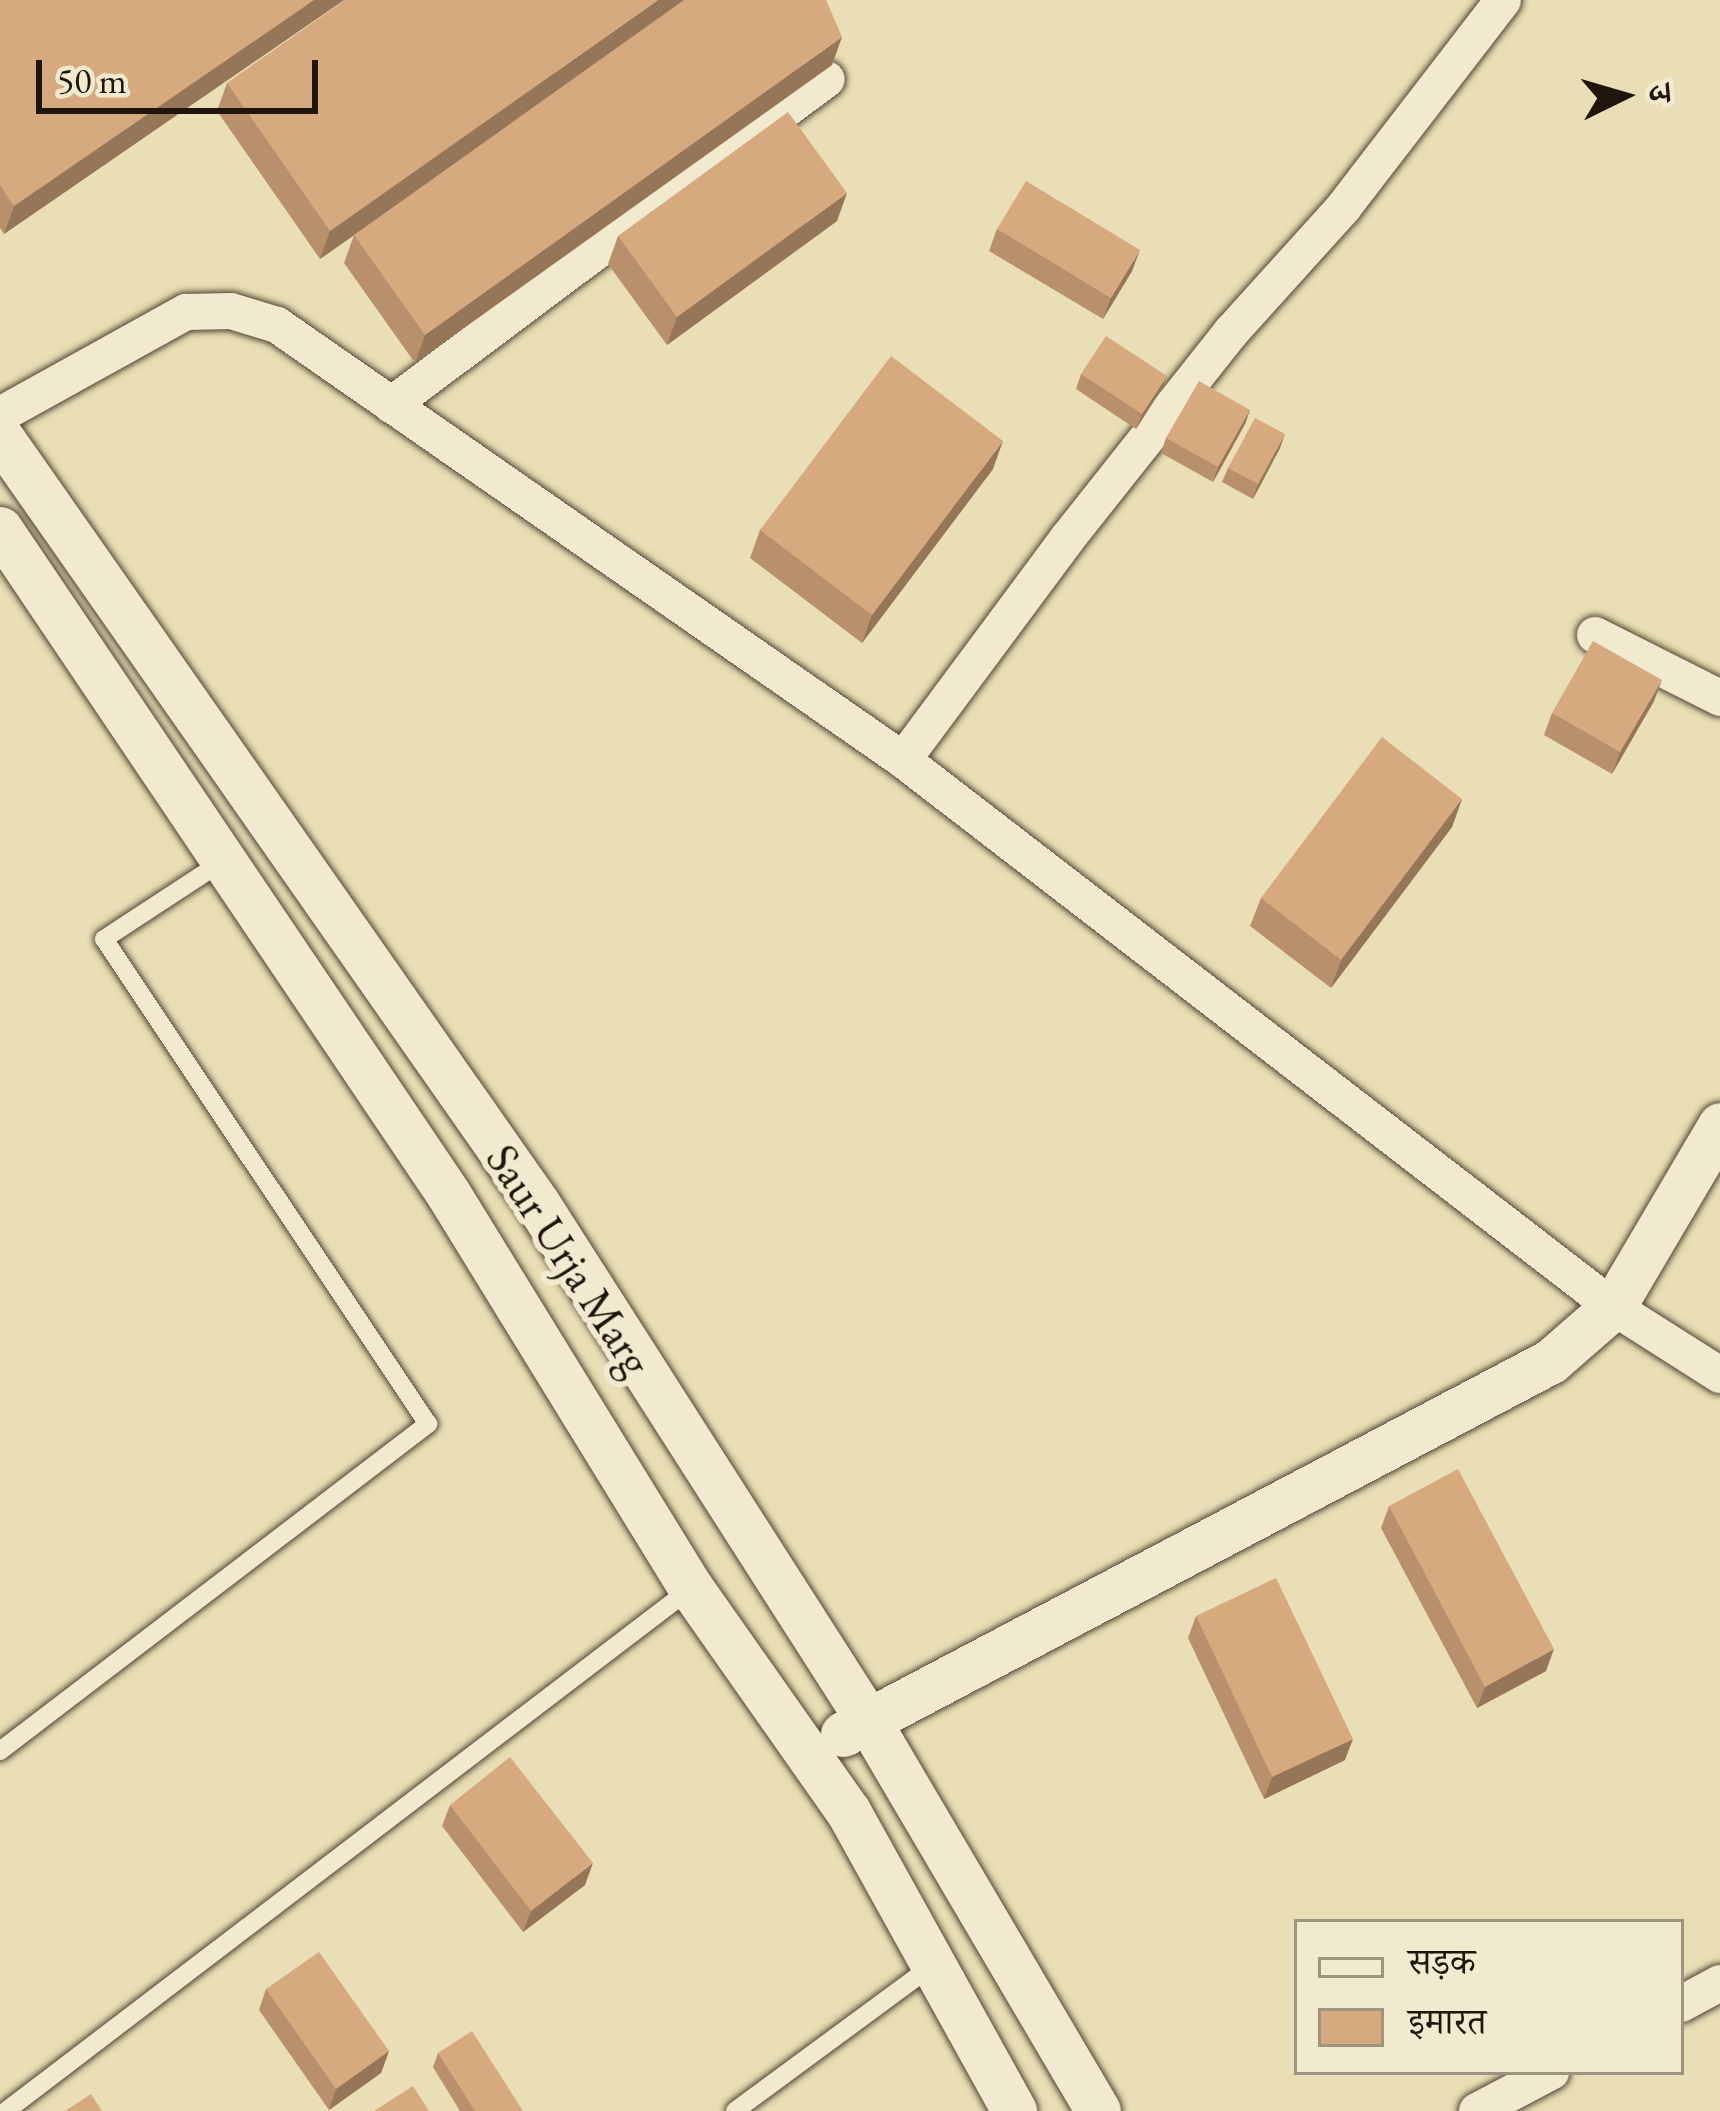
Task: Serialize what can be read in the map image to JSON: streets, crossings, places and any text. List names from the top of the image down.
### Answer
{
  "streets": {
    "street": ["Saur Urja Marg"]
  },
  "legend": ["सड़क", "इमारत"],
  "scale_bar": "50 m",
  "north": "right"
}
